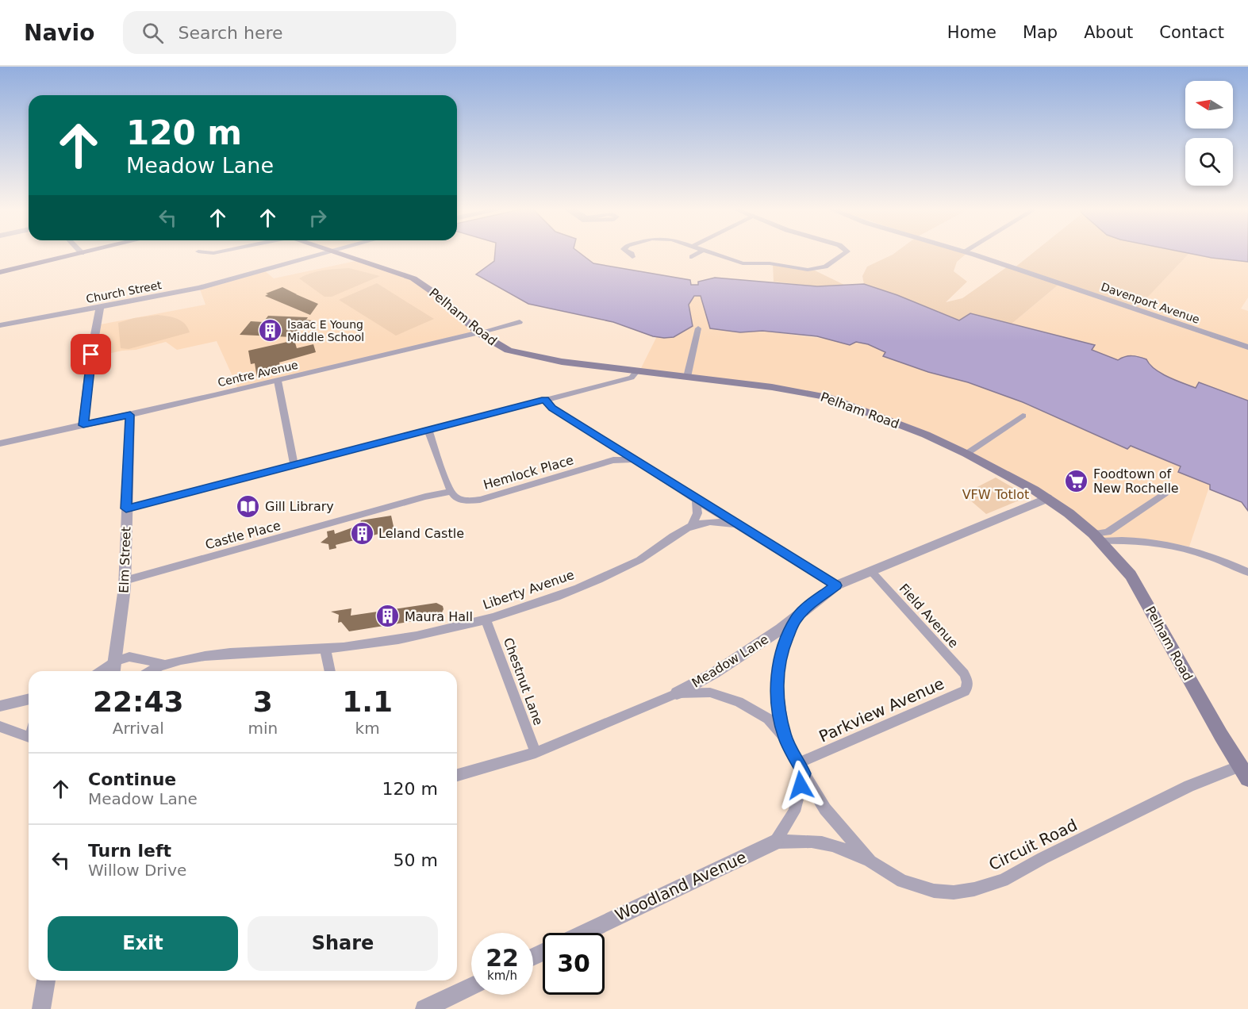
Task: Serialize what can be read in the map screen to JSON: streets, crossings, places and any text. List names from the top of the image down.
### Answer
{
  "streets": {
    "main road": ["Pelham Road"],
    "street": [
      "Church Street",
      "Davenport Avenue",
      "Centre Avenue",
      "Hemlock Place",
      "Castle Place",
      "Elm Street",
      "Liberty Avenue",
      "Field Avenue",
      "Meadow Lane",
      "Chestnut Lane",
      "Parkview Avenue",
      "Circuit Road",
      "Woodland Avenue"
    ]
  },
  "crossings": [
    ["Pelham Road", "Centre Avenue"],
    ["Pelham Road", "Meadow Lane"],
    ["Pelham Road", "Circuit Road"],
    ["Centre Avenue", "Elm Street"],
    ["Hemlock Place", "Castle Place"],
    ["Castle Place", "Elm Street"],
    ["Elm Street", "Liberty Avenue"],
    ["Liberty Avenue", "Chestnut Lane"],
    ["Field Avenue", "Meadow Lane"],
    ["Field Avenue", "Parkview Avenue"],
    ["Meadow Lane", "Chestnut Lane"],
    ["Meadow Lane", "Circuit Road"],
    ["Parkview Avenue", "Circuit Road"],
    ["Circuit Road", "Woodland Avenue"]
  ],
  "parks": ["VFW Totlot"],
  "places": {
    "building": ["Isaac E Young Middle School", "Leland Castle", "Maura Hall"],
    "supermarket": ["Foodtown of New Rochelle"],
    "library": ["Gill Library"]
  },
  "north": "left",
  "page": {
    "header": "Navio",
    "search": "Search here",
    "nav": [
      "Home",
      "Map",
      "About",
      "Contact"
    ],
    "turn": ["120 m", "Meadow Lane"],
    "eta": [
      "22:43",
      "Arrival",
      "3",
      "min",
      "1.1",
      "km"
    ],
    "list": [
      {
        "name": "Continue",
        "note": "Meadow Lane",
        "value": "120 m"
      },
      {
        "name": "Turn left",
        "note": "Willow Drive",
        "value": "50 m"
      }
    ],
    "buttons": ["Exit", "Share"],
    "speed": "22 km/h",
    "limit": "30"
  }
}
